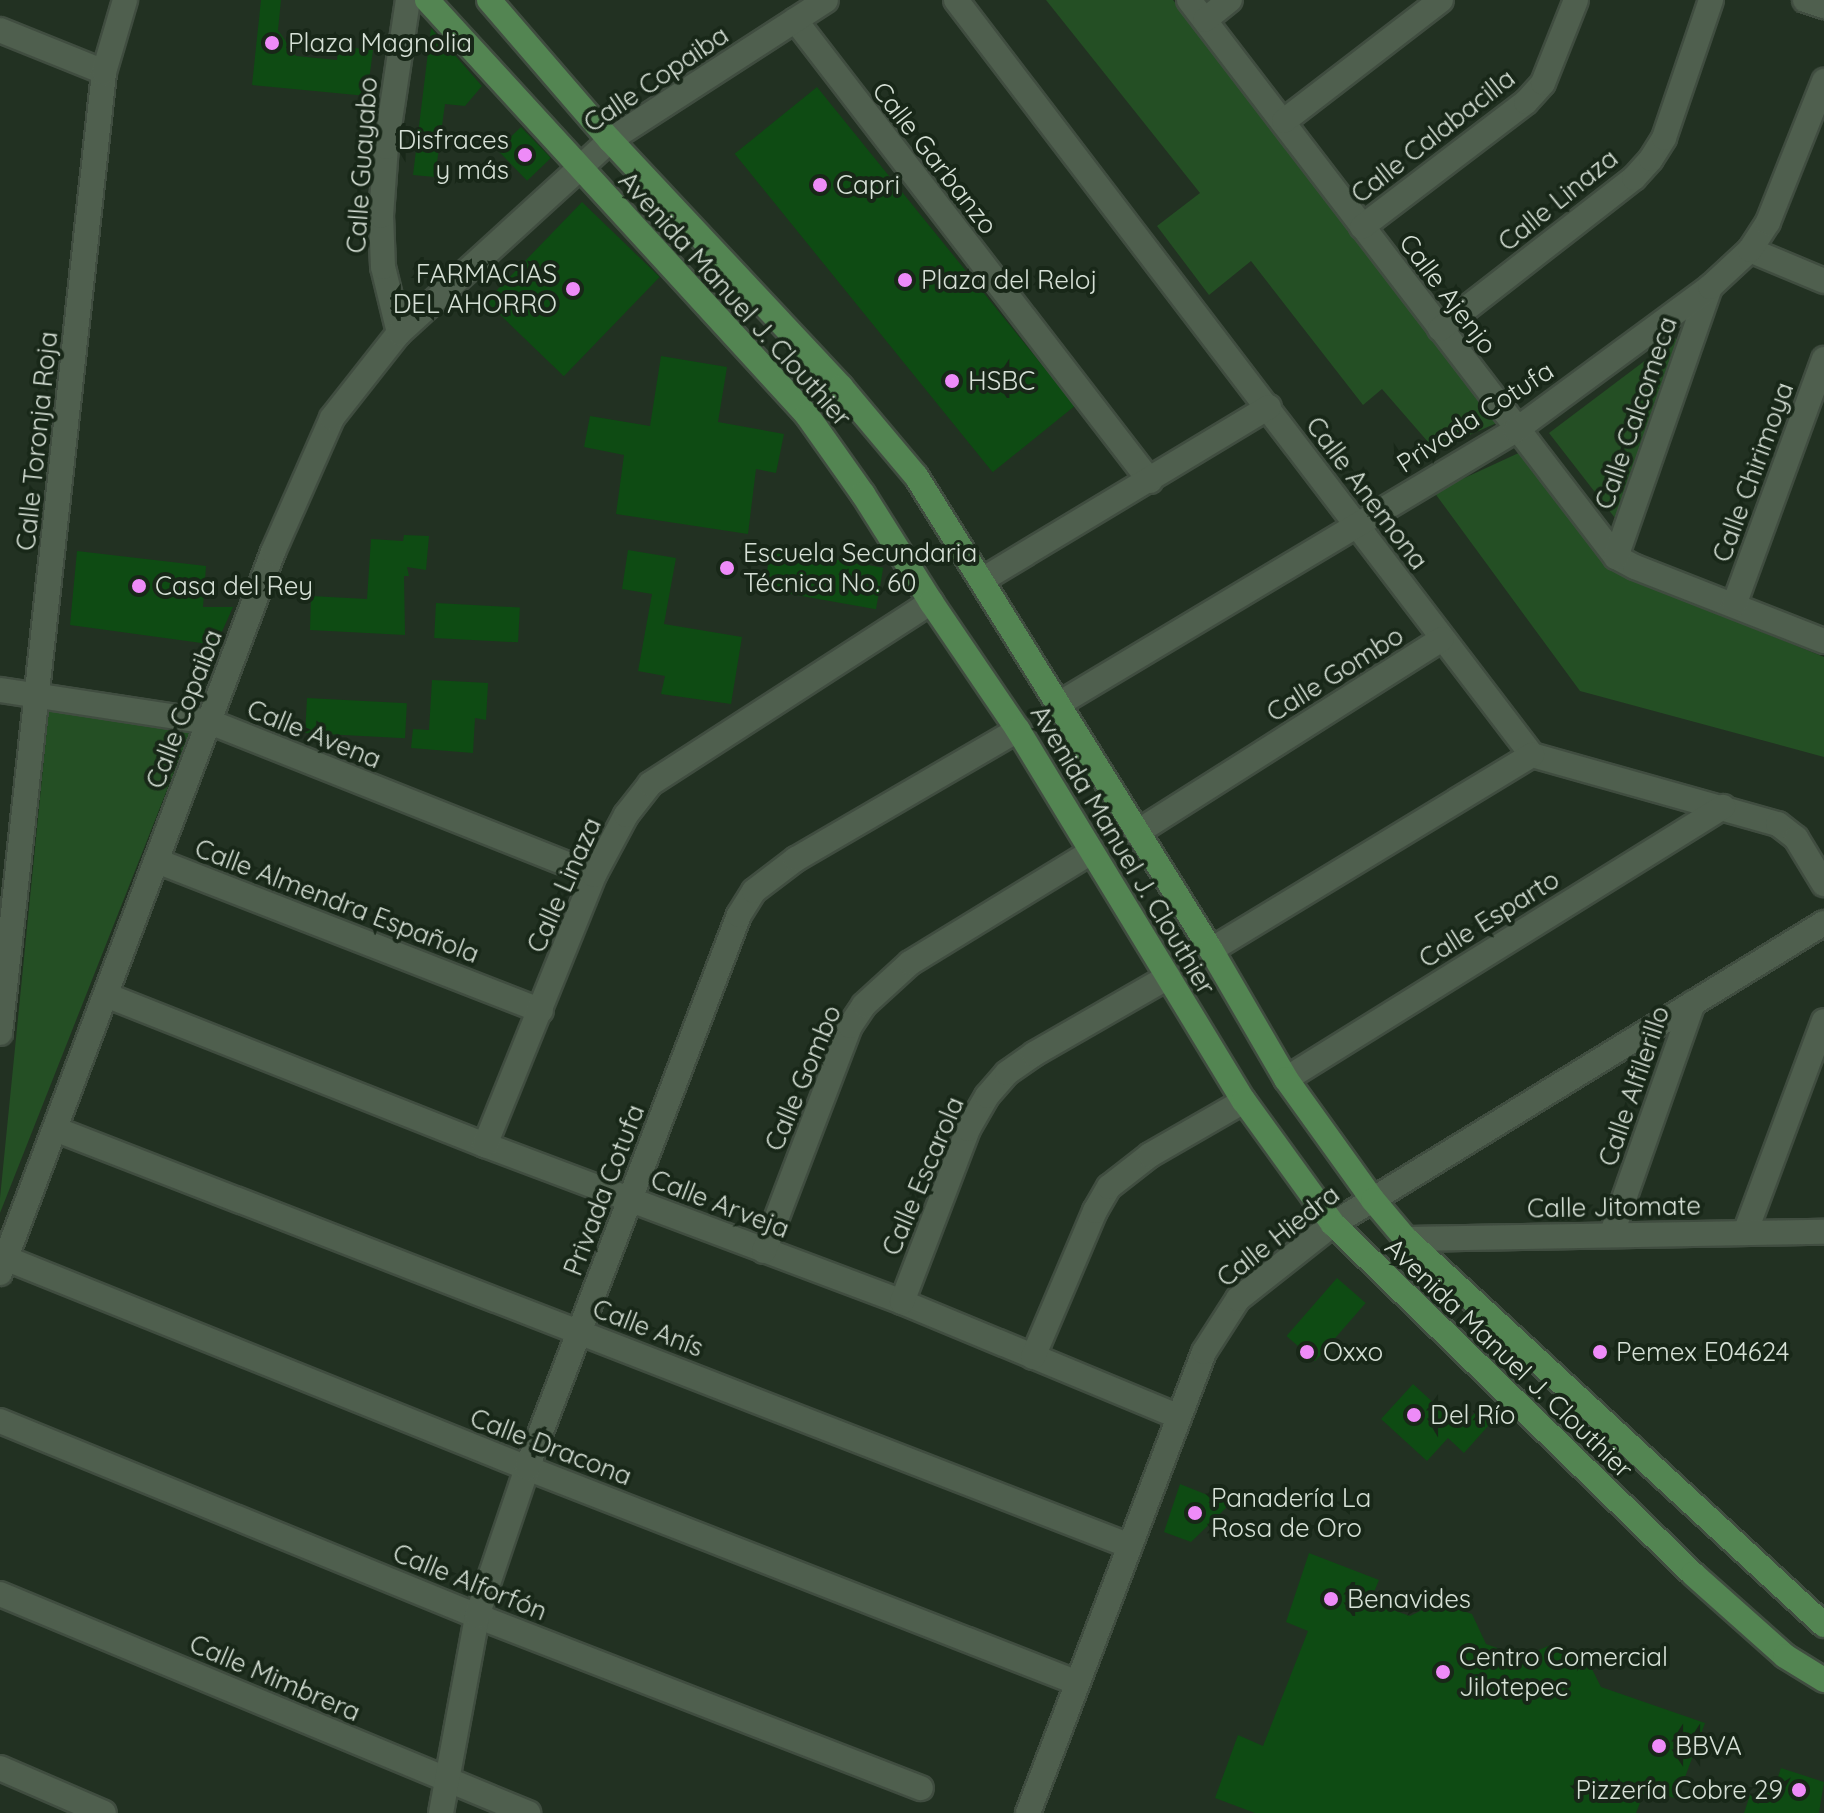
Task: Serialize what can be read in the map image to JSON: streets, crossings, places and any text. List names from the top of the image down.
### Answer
{
  "streets": {
    "main road": ["Avenida Manuel J. Clouthier"],
    "street": [
      "Calle Copaiba",
      "Calle Calabacilla",
      "Calle Garbanzo",
      "Calle Guayabo",
      "Calle Linaza",
      "Calle Ajenjo",
      "Calle Calcomeca",
      "Privada Cotufa",
      "Calle Toronja Roja",
      "Calle Chirimoya",
      "Calle Anemona",
      "Calle Gombo",
      "Calle Avena",
      "Calle Almendra Española",
      "Calle Esparto",
      "Calle Alfilerillo",
      "Calle Escarola",
      "Calle Arveja",
      "Calle Jitomate",
      "Calle Hiedra",
      "Calle Anís",
      "Calle Dracona",
      "Calle Alforfón",
      "Calle Mimbrera"
    ]
  },
  "crossings": [
    ["Calle Copaiba", "Calle Garbanzo"],
    ["Calle Copaiba", "Calle Guayabo"],
    ["Calle Copaiba", "Avenida Manuel J. Clouthier"],
    ["Calle Copaiba", "Calle Avena"],
    ["Calle Copaiba", "Calle Almendra Española"],
    ["Calle Copaiba", "Calle Arveja"],
    ["Calle Copaiba", "Calle Anís"],
    ["Calle Copaiba", "Calle Dracona"],
    ["Calle Calabacilla", "Calle Ajenjo"],
    ["Calle Linaza", "Calle Ajenjo"],
    ["Calle Linaza", "Avenida Manuel J. Clouthier"],
    ["Calle Linaza", "Calle Avena"],
    ["Calle Linaza", "Calle Almendra Española"],
    ["Calle Linaza", "Calle Arveja"],
    ["Calle Ajenjo", "Calle Calcomeca"],
    ["Calle Ajenjo", "Privada Cotufa"],
    ["Calle Ajenjo", "Calle Chirimoya"],
    ["Avenida Manuel J. Clouthier", "Privada Cotufa"],
    ["Avenida Manuel J. Clouthier", "Calle Gombo"],
    ["Avenida Manuel J. Clouthier", "Calle Esparto"],
    ["Avenida Manuel J. Clouthier", "Calle Escarola"],
    ["Avenida Manuel J. Clouthier", "Calle Jitomate"],
    ["Avenida Manuel J. Clouthier", "Calle Hiedra"],
    ["Calle Calcomeca", "Privada Cotufa"],
    ["Privada Cotufa", "Calle Anemona"],
    ["Privada Cotufa", "Calle Arveja"],
    ["Privada Cotufa", "Calle Anís"],
    ["Privada Cotufa", "Calle Dracona"],
    ["Privada Cotufa", "Calle Alforfón"],
    ["Privada Cotufa", "Calle Mimbrera"],
    ["Calle Toronja Roja", "Calle Avena"],
    ["Calle Anemona", "Calle Gombo"],
    ["Calle Gombo", "Calle Arveja"],
    ["Calle Alfilerillo", "Calle Jitomate"],
    ["Calle Alfilerillo", "Calle Hiedra"],
    ["Calle Escarola", "Calle Arveja"],
    ["Calle Arveja", "Calle Hiedra"],
    ["Calle Hiedra", "Calle Anís"],
    ["Calle Hiedra", "Calle Dracona"]
  ],
  "places": [
    "Plaza Magnolia",
    "Disfraces y más",
    "Capri",
    "Plaza del Reloj",
    "FARMACIAS DEL AHORRO",
    "HSBC",
    "Escuela Secundaria Técnica No. 60",
    "Casa del Rey",
    "Oxxo",
    "Pemex E04624",
    "Del Río",
    "Panadería La Rosa de Oro",
    "Benavides",
    "Centro Comercial Jilotepec",
    "BBVA",
    "Pizzería Cobre 29"
  ]
}
